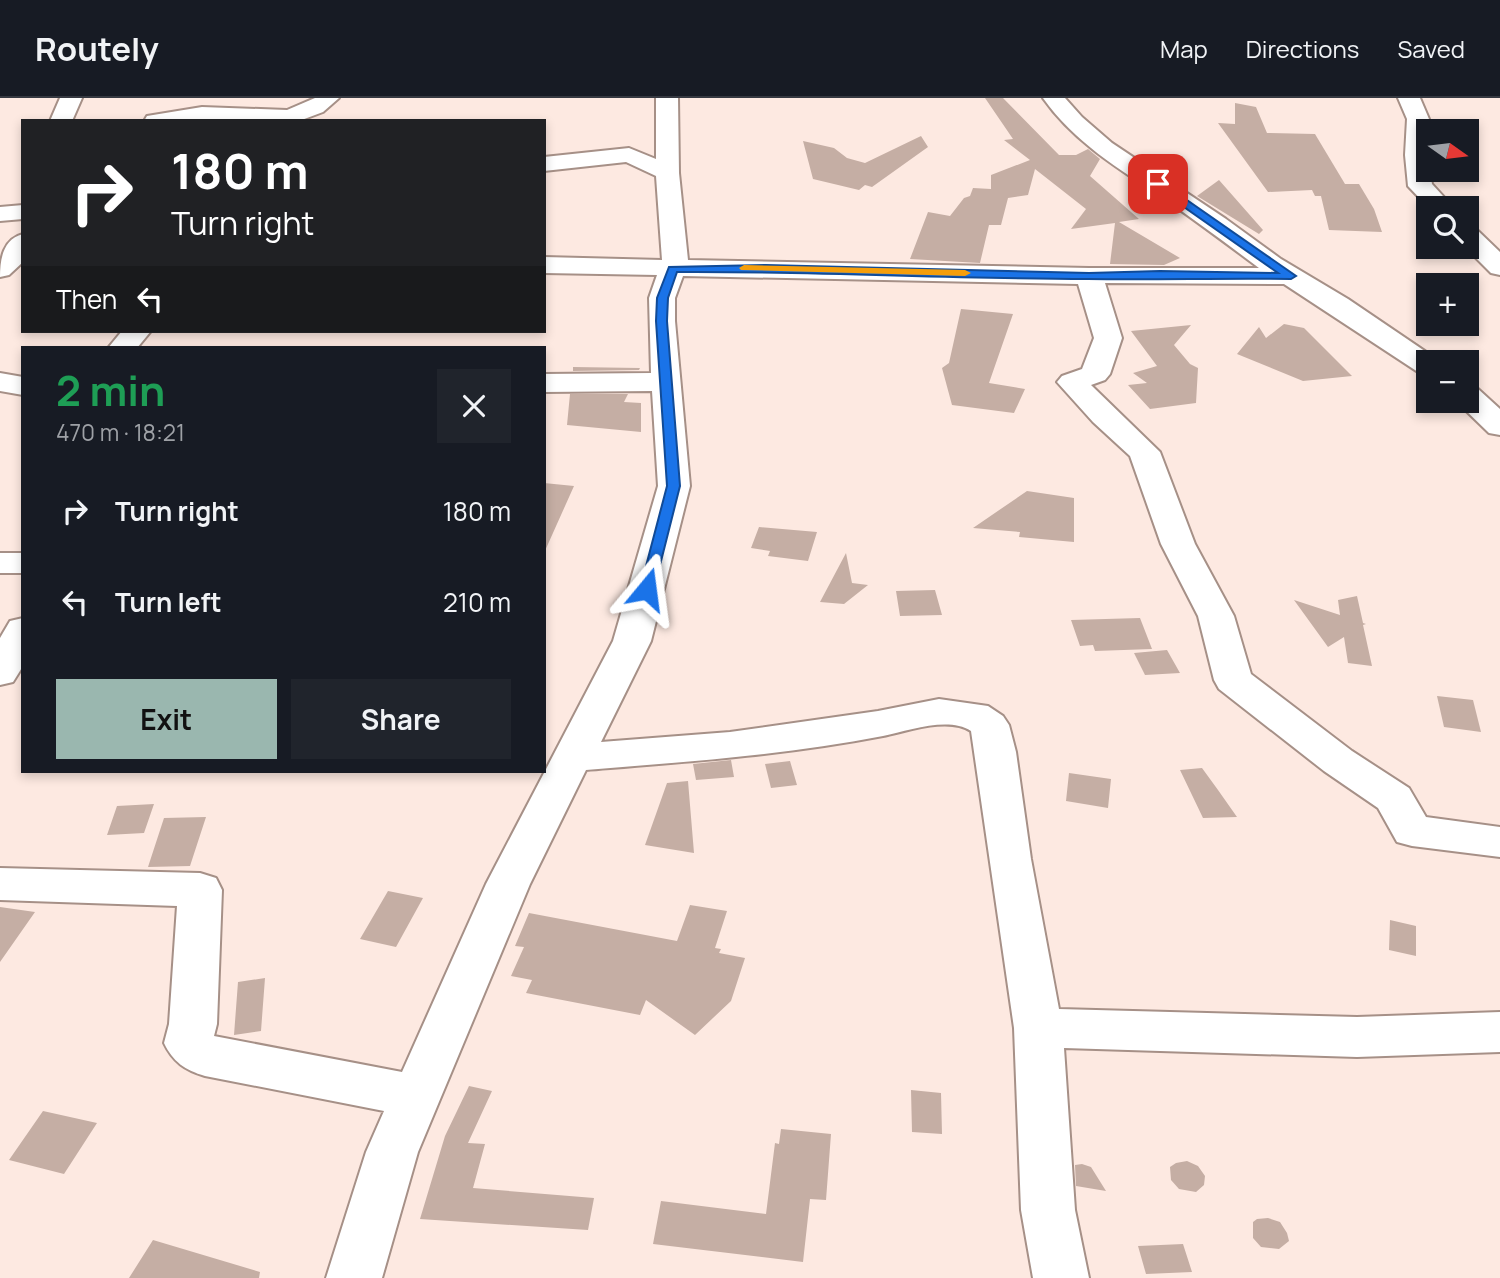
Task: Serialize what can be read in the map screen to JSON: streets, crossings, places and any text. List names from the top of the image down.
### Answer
{
  "north": "right",
  "page": {
    "header": "Routely",
    "nav": ["Map", "Directions", "Saved"],
    "map_buttons": ["+", "−"],
    "turn": ["180 m", "Turn right"],
    "then": "Then",
    "heading": ["2 min", "470 m · 18:21"],
    "list": [
      {
        "name": "Turn right",
        "value": "180 m"
      },
      {
        "name": "Turn left",
        "value": "210 m"
      }
    ],
    "buttons": ["Exit", "Share"]
  }
}
